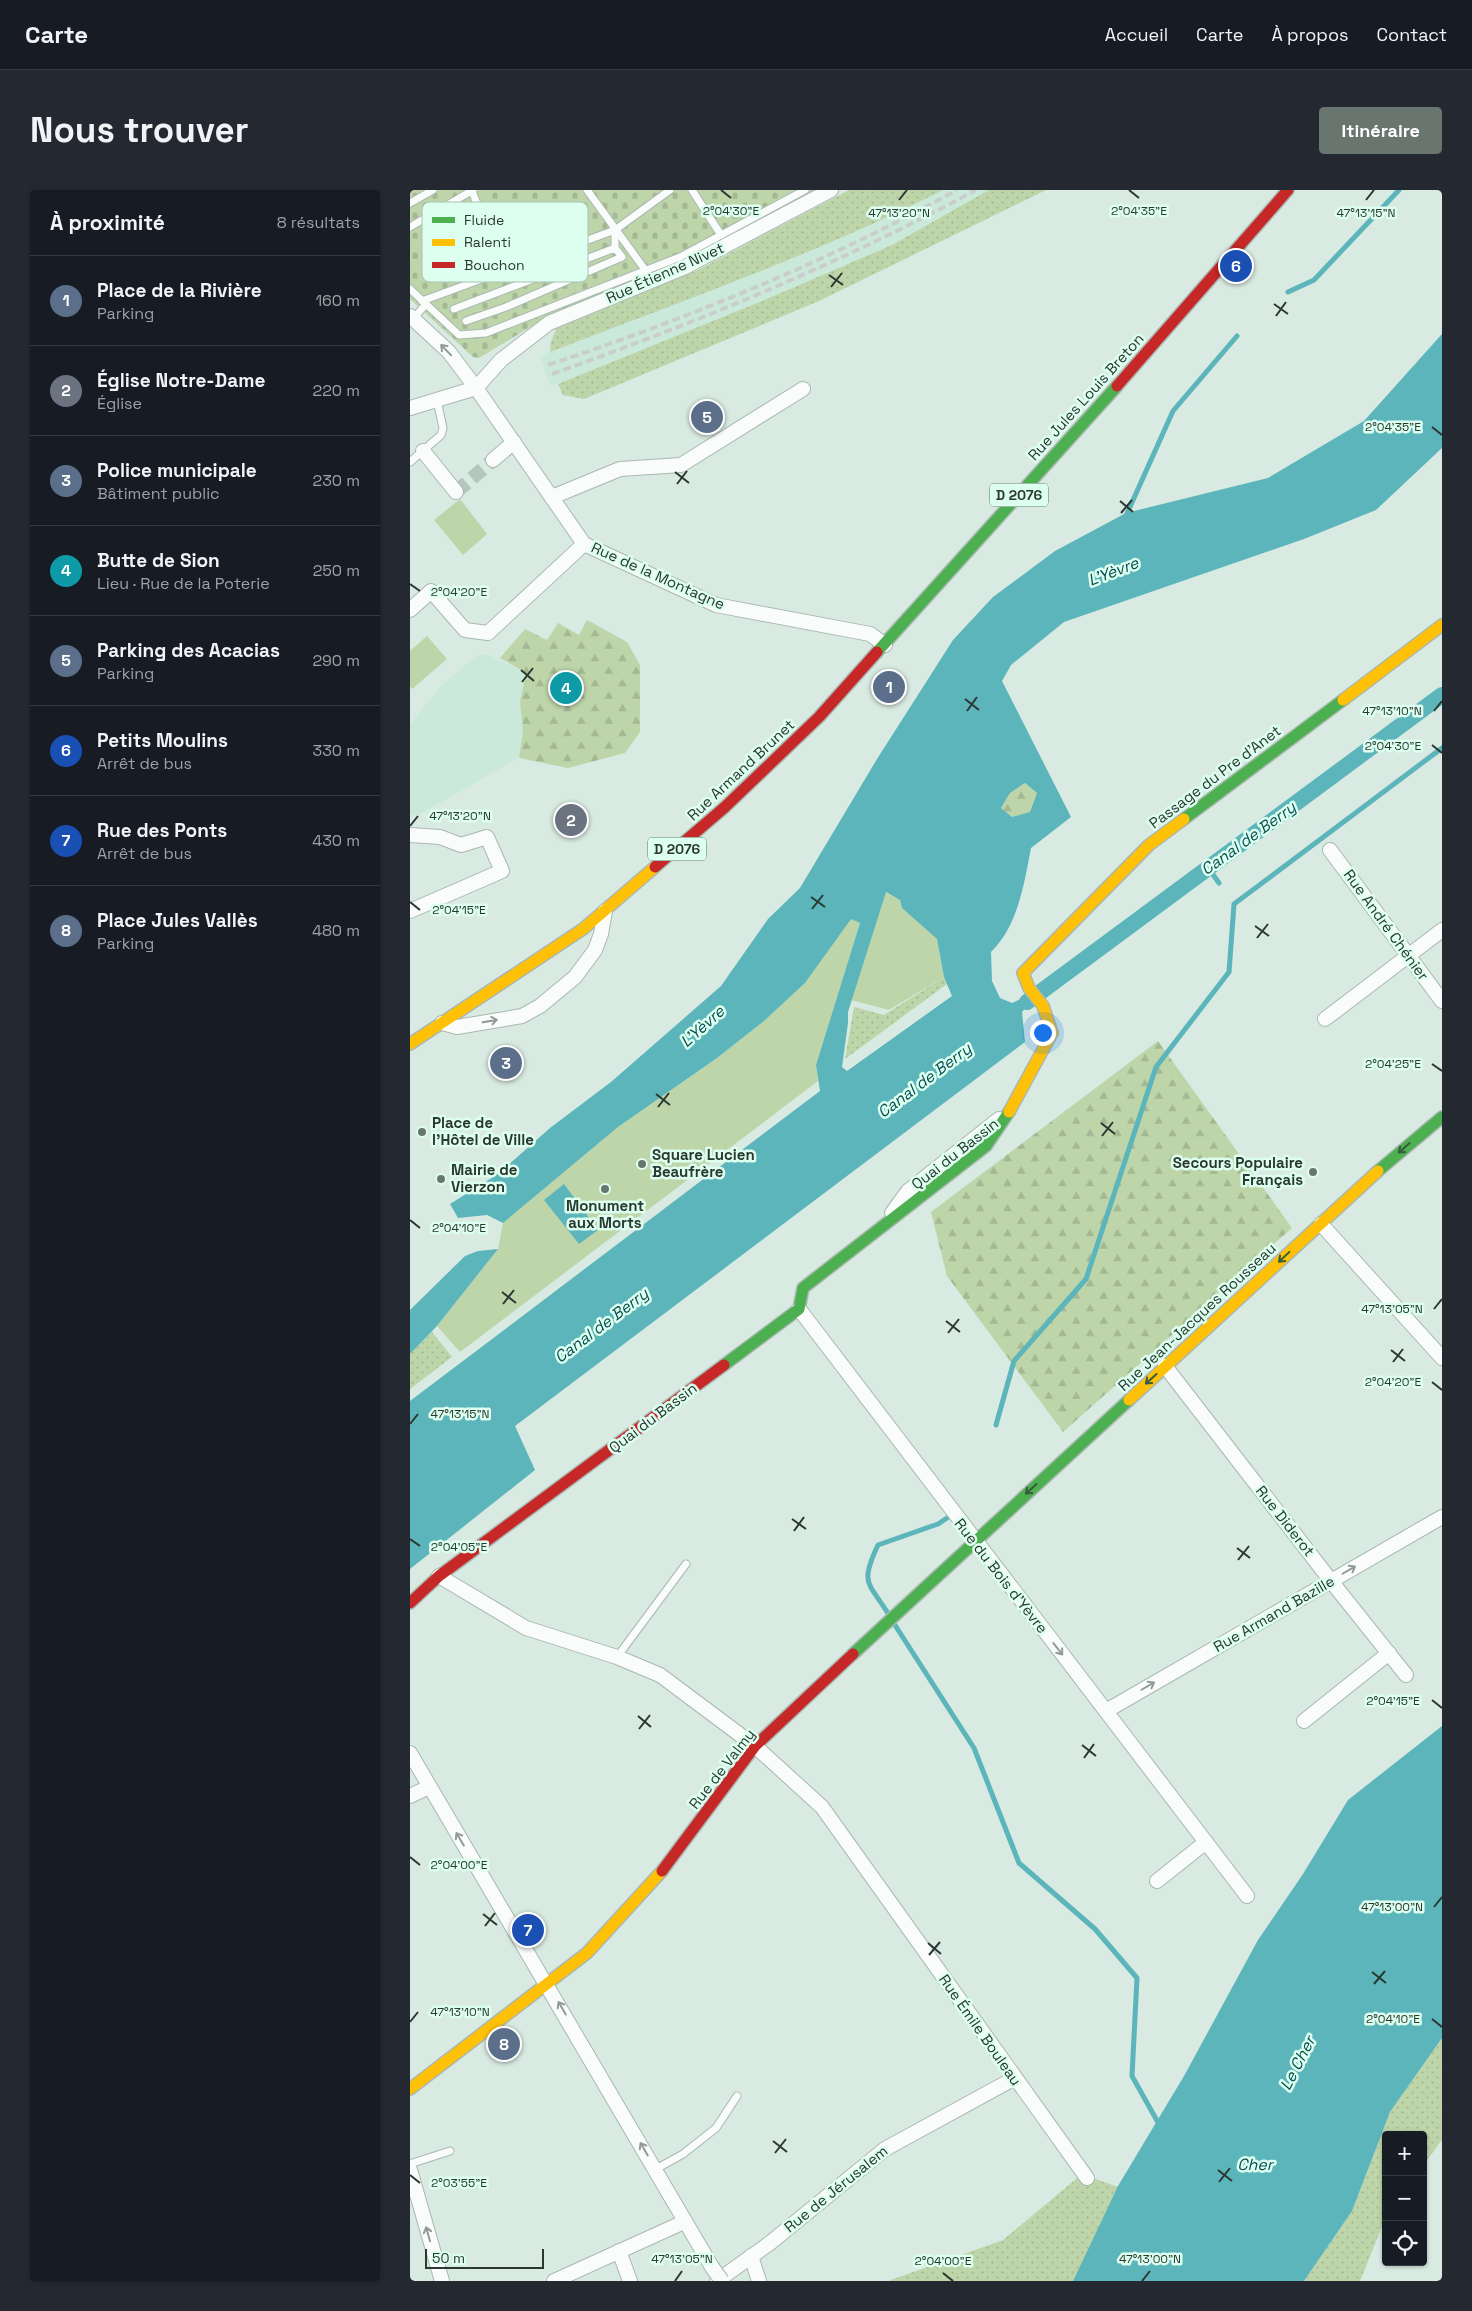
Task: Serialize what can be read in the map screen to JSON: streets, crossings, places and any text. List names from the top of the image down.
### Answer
{
  "streets": {
    "street": [
      "Rue Étienne Nivet",
      "Rue Jules Louis Breton",
      "D 2076",
      "Rue de la Montagne",
      "Rue Armand Brunet",
      "Passage du Pre d’Anet",
      "Rue André Chénier",
      "Quai du Bassin",
      "Rue Jean-Jacques Rousseau",
      "Rue Diderot",
      "Rue du Bois d'Yèvre",
      "Rue Armand Bazille",
      "Rue de Valmy",
      "Rue Émile Bouleau",
      "Rue de Jérusalem"
    ]
  },
  "crossings": [
    ["Rue Étienne Nivet", "Rue de la Montagne"],
    ["Rue Jules Louis Breton", "Rue de la Montagne"],
    ["Rue Jules Louis Breton", "Rue Armand Brunet"],
    ["Rue de la Montagne", "Rue Armand Brunet"],
    ["Passage du Pre d’Anet", "Quai du Bassin"],
    ["Quai du Bassin", "Rue du Bois d'Yèvre"],
    ["Quai du Bassin", "Rue Émile Bouleau"],
    ["Rue Jean-Jacques Rousseau", "Rue Diderot"],
    ["Rue Jean-Jacques Rousseau", "Rue du Bois d'Yèvre"],
    ["Rue Jean-Jacques Rousseau", "Rue de Valmy"],
    ["Rue Diderot", "Rue Armand Bazille"],
    ["Rue du Bois d'Yèvre", "Rue Armand Bazille"],
    ["Rue du Bois d'Yèvre", "Rue de Valmy"],
    ["Rue de Valmy", "Rue Émile Bouleau"],
    ["Rue Émile Bouleau", "Rue de Jérusalem"]
  ],
  "one_way": ["Rue Jean-Jacques Rousseau", "Rue Armand Bazille"],
  "water": [
    "L'Yèvre",
    "Canal de Berry",
    "Le Cher",
    "Cher"
  ],
  "places": [
    "Place de l'Hôtel de Ville",
    "Square Lucien Beaufrère",
    "Secours Populaire Français",
    "Mairie de Vierzon",
    "Monument aux Morts"
  ],
  "legend": ["Fluide", "Ralenti", "Bouchon"],
  "scale_bar": "50 m",
  "page": {
    "header": "Carte",
    "nav": [
      "Accueil",
      "Carte",
      "À propos",
      "Contact"
    ],
    "buttons": "Itinéraire",
    "title": "Nous trouver",
    "heading": ["À proximité", "8 résultats"],
    "pins": [
      "6",
      "5",
      "1",
      "4",
      "2",
      "3",
      "7",
      "8"
    ],
    "list": [
      {
        "mark": "1",
        "name": "Place de la Rivière",
        "note": "Parking",
        "value": "160 m"
      },
      {
        "mark": "2",
        "name": "Église Notre-Dame",
        "note": "Église",
        "value": "220 m"
      },
      {
        "mark": "3",
        "name": "Police municipale",
        "note": "Bâtiment public",
        "value": "230 m"
      },
      {
        "mark": "4",
        "name": "Butte de Sion",
        "note": "Lieu · Rue de la Poterie",
        "value": "250 m"
      },
      {
        "mark": "5",
        "name": "Parking des Acacias",
        "note": "Parking",
        "value": "290 m"
      },
      {
        "mark": "6",
        "name": "Petits Moulins",
        "note": "Arrêt de bus",
        "value": "330 m"
      },
      {
        "mark": "7",
        "name": "Rue des Ponts",
        "note": "Arrêt de bus",
        "value": "430 m"
      },
      {
        "mark": "8",
        "name": "Place Jules Vallès",
        "note": "Parking",
        "value": "480 m"
      }
    ],
    "map_buttons": ["+", "−"],
    "scale": "50 m"
  },
  "coordinates": [
    "2°04'35\"E",
    "2°04'30\"E",
    "47°13'20\"N",
    "47°13'15\"N",
    "2°04'20\"E",
    "47°13'10\"N",
    "2°04'15\"E",
    "2°04'25\"E",
    "2°04'10\"E",
    "47°13'05\"N",
    "2°04'05\"E",
    "2°04'00\"E",
    "47°13'00\"N",
    "2°03'55\"E"
  ]
}
